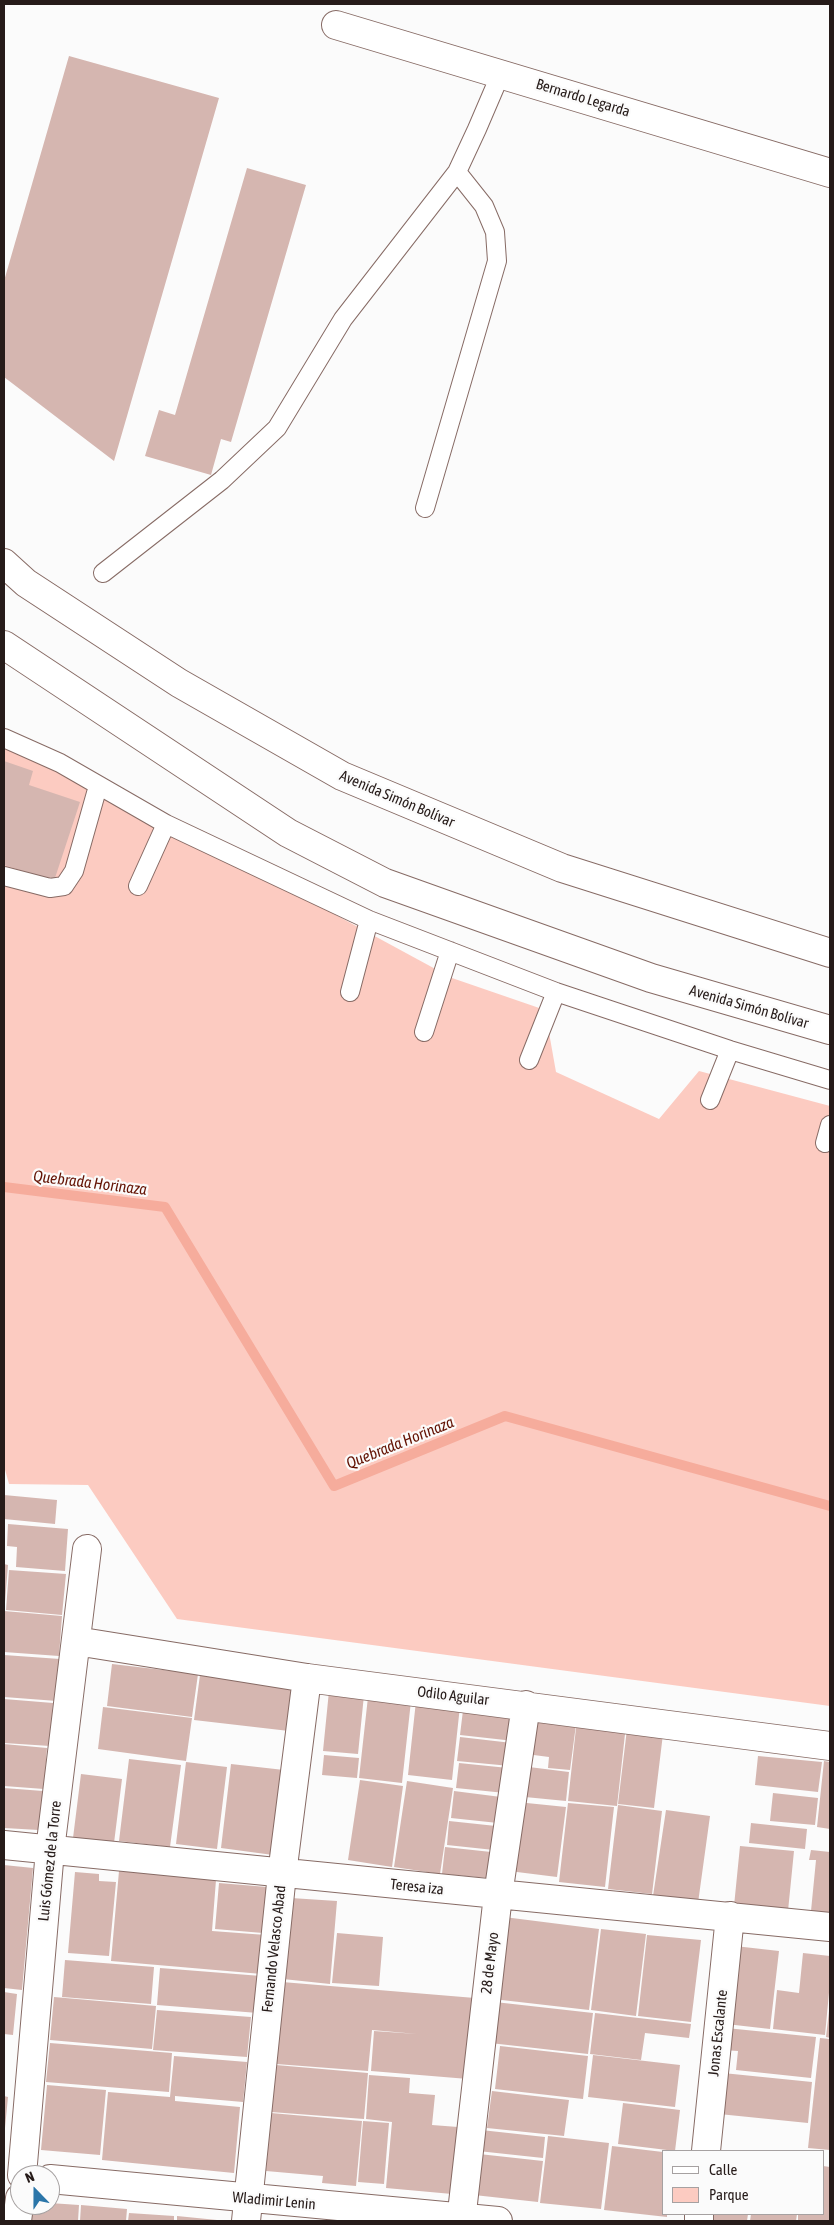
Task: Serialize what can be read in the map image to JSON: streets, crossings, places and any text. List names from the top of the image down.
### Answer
{
  "streets": {
    "main road": [
      "Bernardo Legarda",
      "Avenida Simón Bolívar",
      "Odilo Aguilar",
      "Luis Gómez de la Torre",
      "Teresa iza",
      "Fernando Velasco Abad",
      "28 de Mayo",
      "Jonas Escalante",
      "Wladimir Lenin"
    ]
  },
  "crossings": [
    ["Odilo Aguilar", "Luis Gómez de la Torre"],
    ["Odilo Aguilar", "Fernando Velasco Abad"],
    ["Odilo Aguilar", "28 de Mayo"],
    ["Luis Gómez de la Torre", "Teresa iza"],
    ["Teresa iza", "Fernando Velasco Abad"],
    ["Teresa iza", "28 de Mayo"],
    ["Teresa iza", "Jonas Escalante"],
    ["Fernando Velasco Abad", "Wladimir Lenin"],
    ["28 de Mayo", "Wladimir Lenin"]
  ],
  "water": ["Quebrada Horinaza"],
  "legend": ["Calle", "Parque"],
  "north": "top"
}
